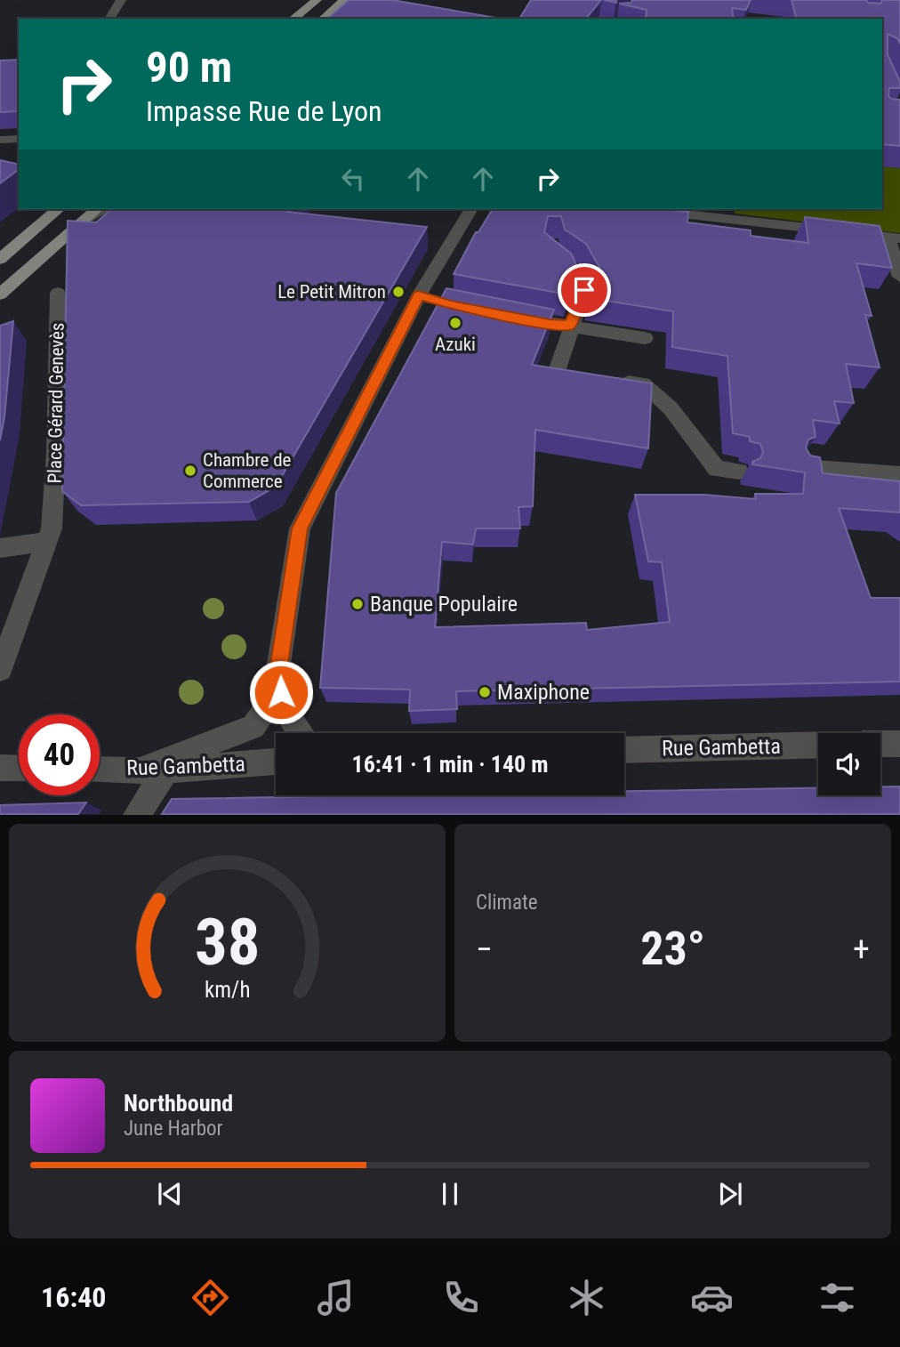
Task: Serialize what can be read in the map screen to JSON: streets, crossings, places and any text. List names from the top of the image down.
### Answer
{
  "streets": {
    "street": ["Place Gérard Genevès", "Rue Gambetta"]
  },
  "places": [
    "Le Petit Mitron",
    "Azuki",
    "Chambre de Commerce",
    "Banque Populaire",
    "Maxiphone"
  ],
  "page": {
    "turn": ["90 m", "Impasse Rue de Lyon"],
    "limit": "40",
    "trip": "16:41 · 1 min · 140 m",
    "tile": "Climate",
    "heat": ["−", "23°", "+"],
    "song": ["Northbound", "June Harbor"],
    "tabs": "16:40",
    "gauge": ["38", "km/h"]
  }
}
